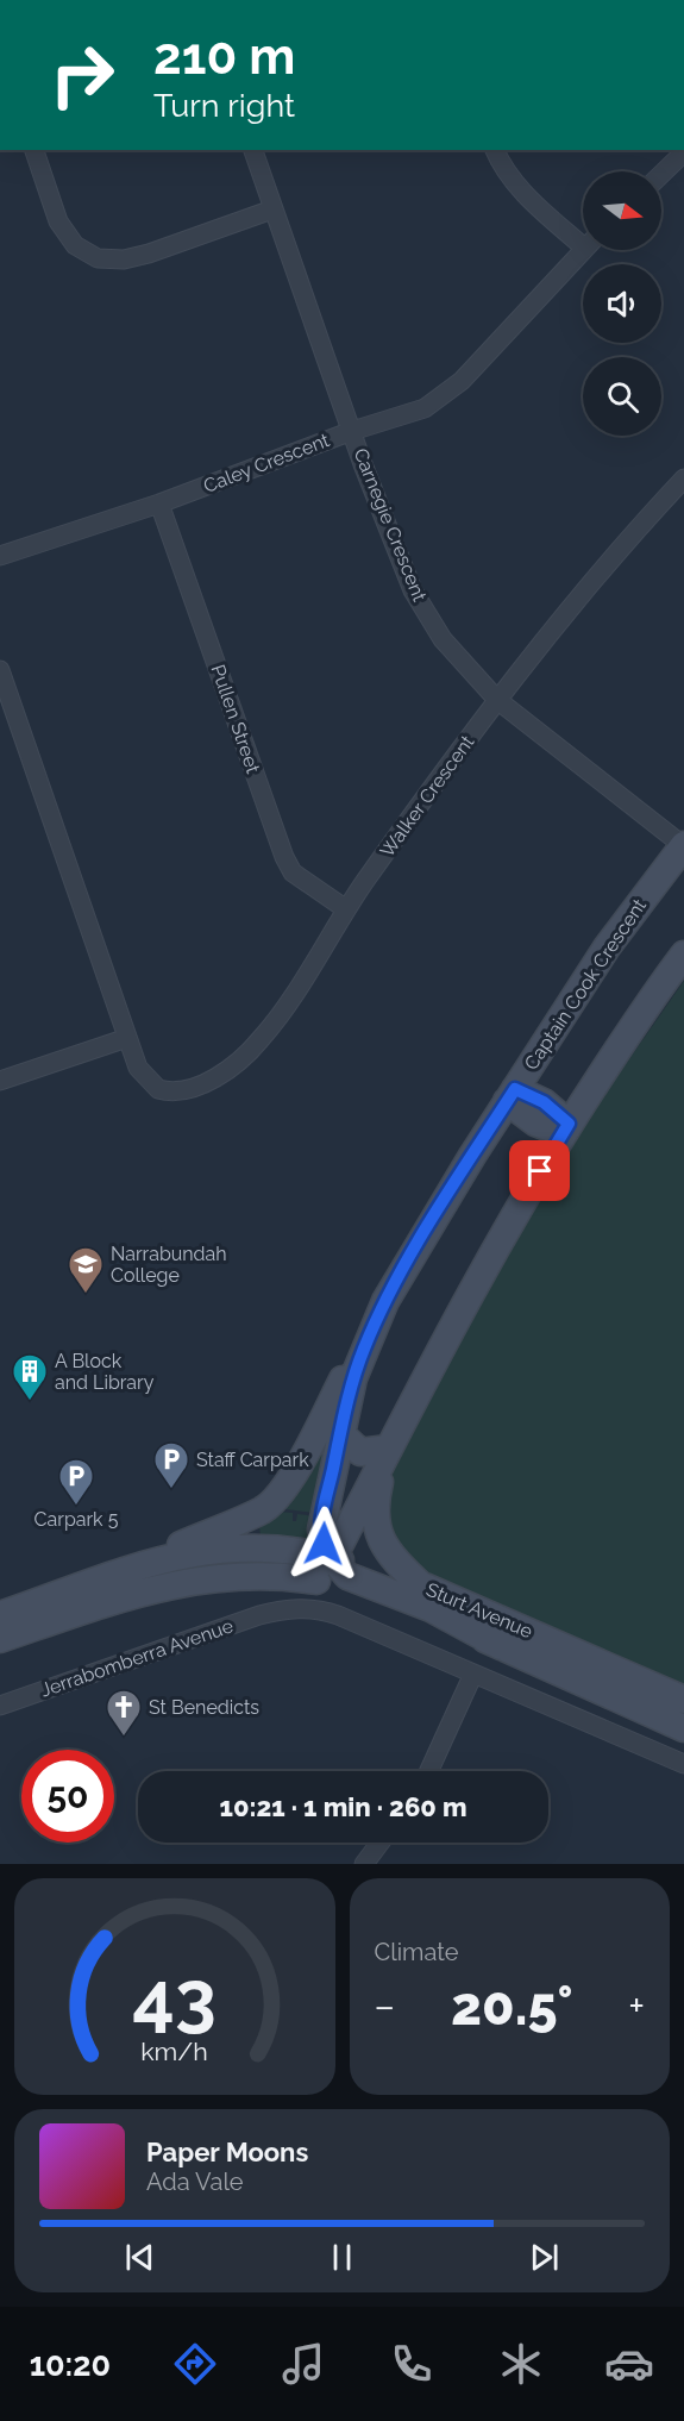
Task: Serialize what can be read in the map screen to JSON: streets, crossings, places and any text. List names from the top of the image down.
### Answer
{
  "streets": {
    "main road": ["Captain Cook Crescent", "Sturt Avenue"],
    "street": [
      "Caley Crescent",
      "Carnegie Crescent",
      "Pullen Street",
      "Walker Crescent",
      "Jerrabomberra Avenue"
    ]
  },
  "crossings": [
    ["Caley Crescent", "Carnegie Crescent"],
    ["Caley Crescent", "Pullen Street"],
    ["Carnegie Crescent", "Walker Crescent"],
    ["Carnegie Crescent", "Captain Cook Crescent"],
    ["Pullen Street", "Walker Crescent"],
    ["Captain Cook Crescent", "Sturt Avenue"]
  ],
  "places": {
    "school or university": ["Narrabundah College"],
    "building": ["A Block and Library"],
    "parking": ["Staff Carpark", "Carpark 5"],
    "church": ["St Benedicts"]
  },
  "north": "right",
  "page": {
    "turn": ["210 m", "Turn right"],
    "limit": "50",
    "trip": "10:21 · 1 min · 260 m",
    "tile": "Climate",
    "heat": ["−", "20.5°", "+"],
    "song": ["Paper Moons", "Ada Vale"],
    "tabs": "10:20",
    "gauge": ["43", "km/h"]
  }
}
